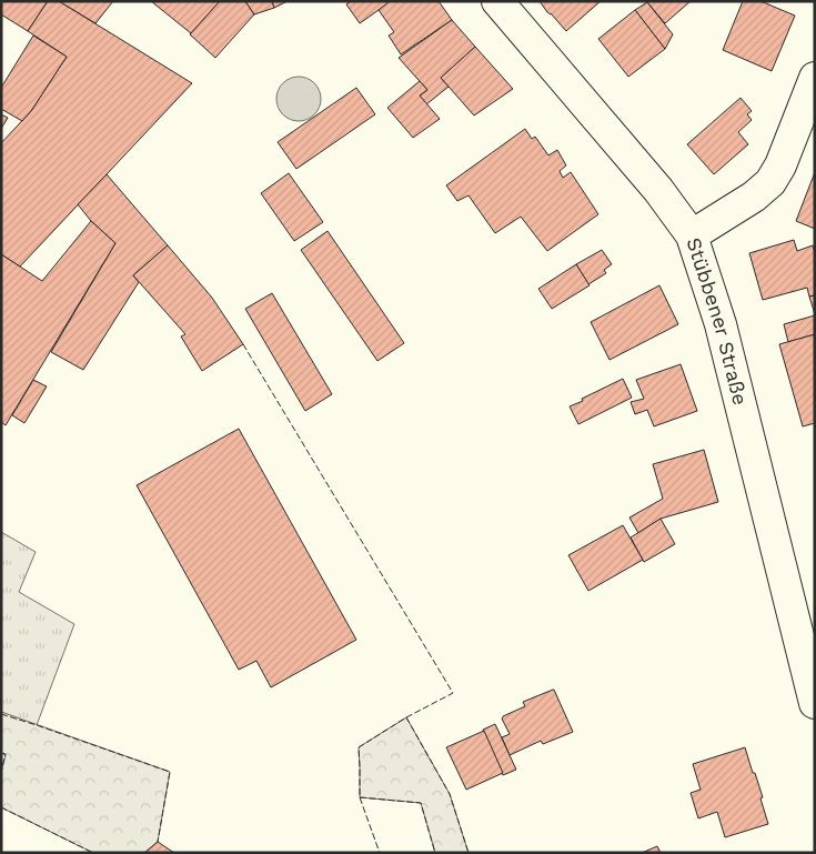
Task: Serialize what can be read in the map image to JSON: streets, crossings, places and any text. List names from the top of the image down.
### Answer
{
  "streets": {
    "street": ["Stübbener Straße"]
  }
}
